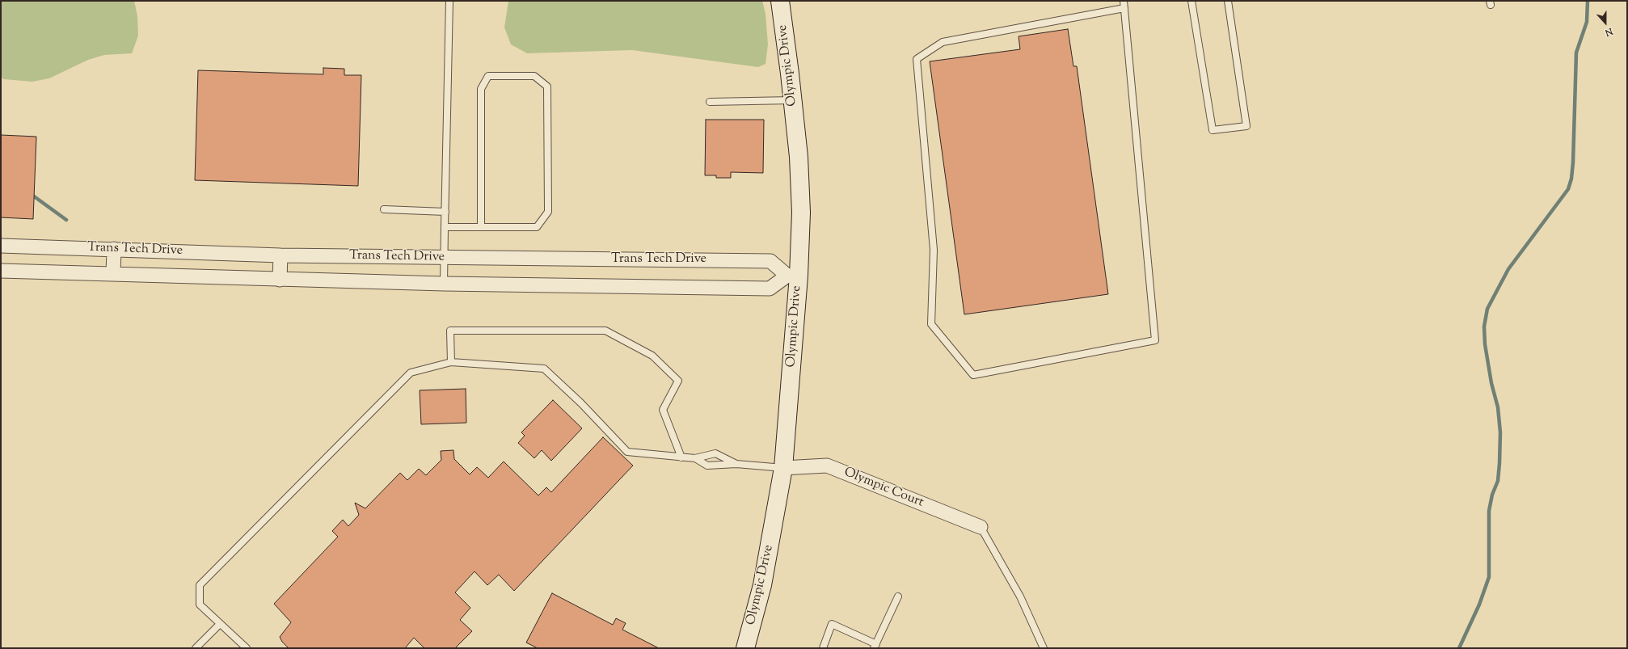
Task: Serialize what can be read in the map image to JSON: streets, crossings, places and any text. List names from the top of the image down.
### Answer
{
  "streets": {
    "street": ["Olympic Drive", "Trans Tech Drive", "Olympic Court"]
  },
  "crossings": [
    ["Olympic Drive", "Trans Tech Drive"],
    ["Olympic Drive", "Olympic Court"]
  ],
  "north": "bottom"
}
